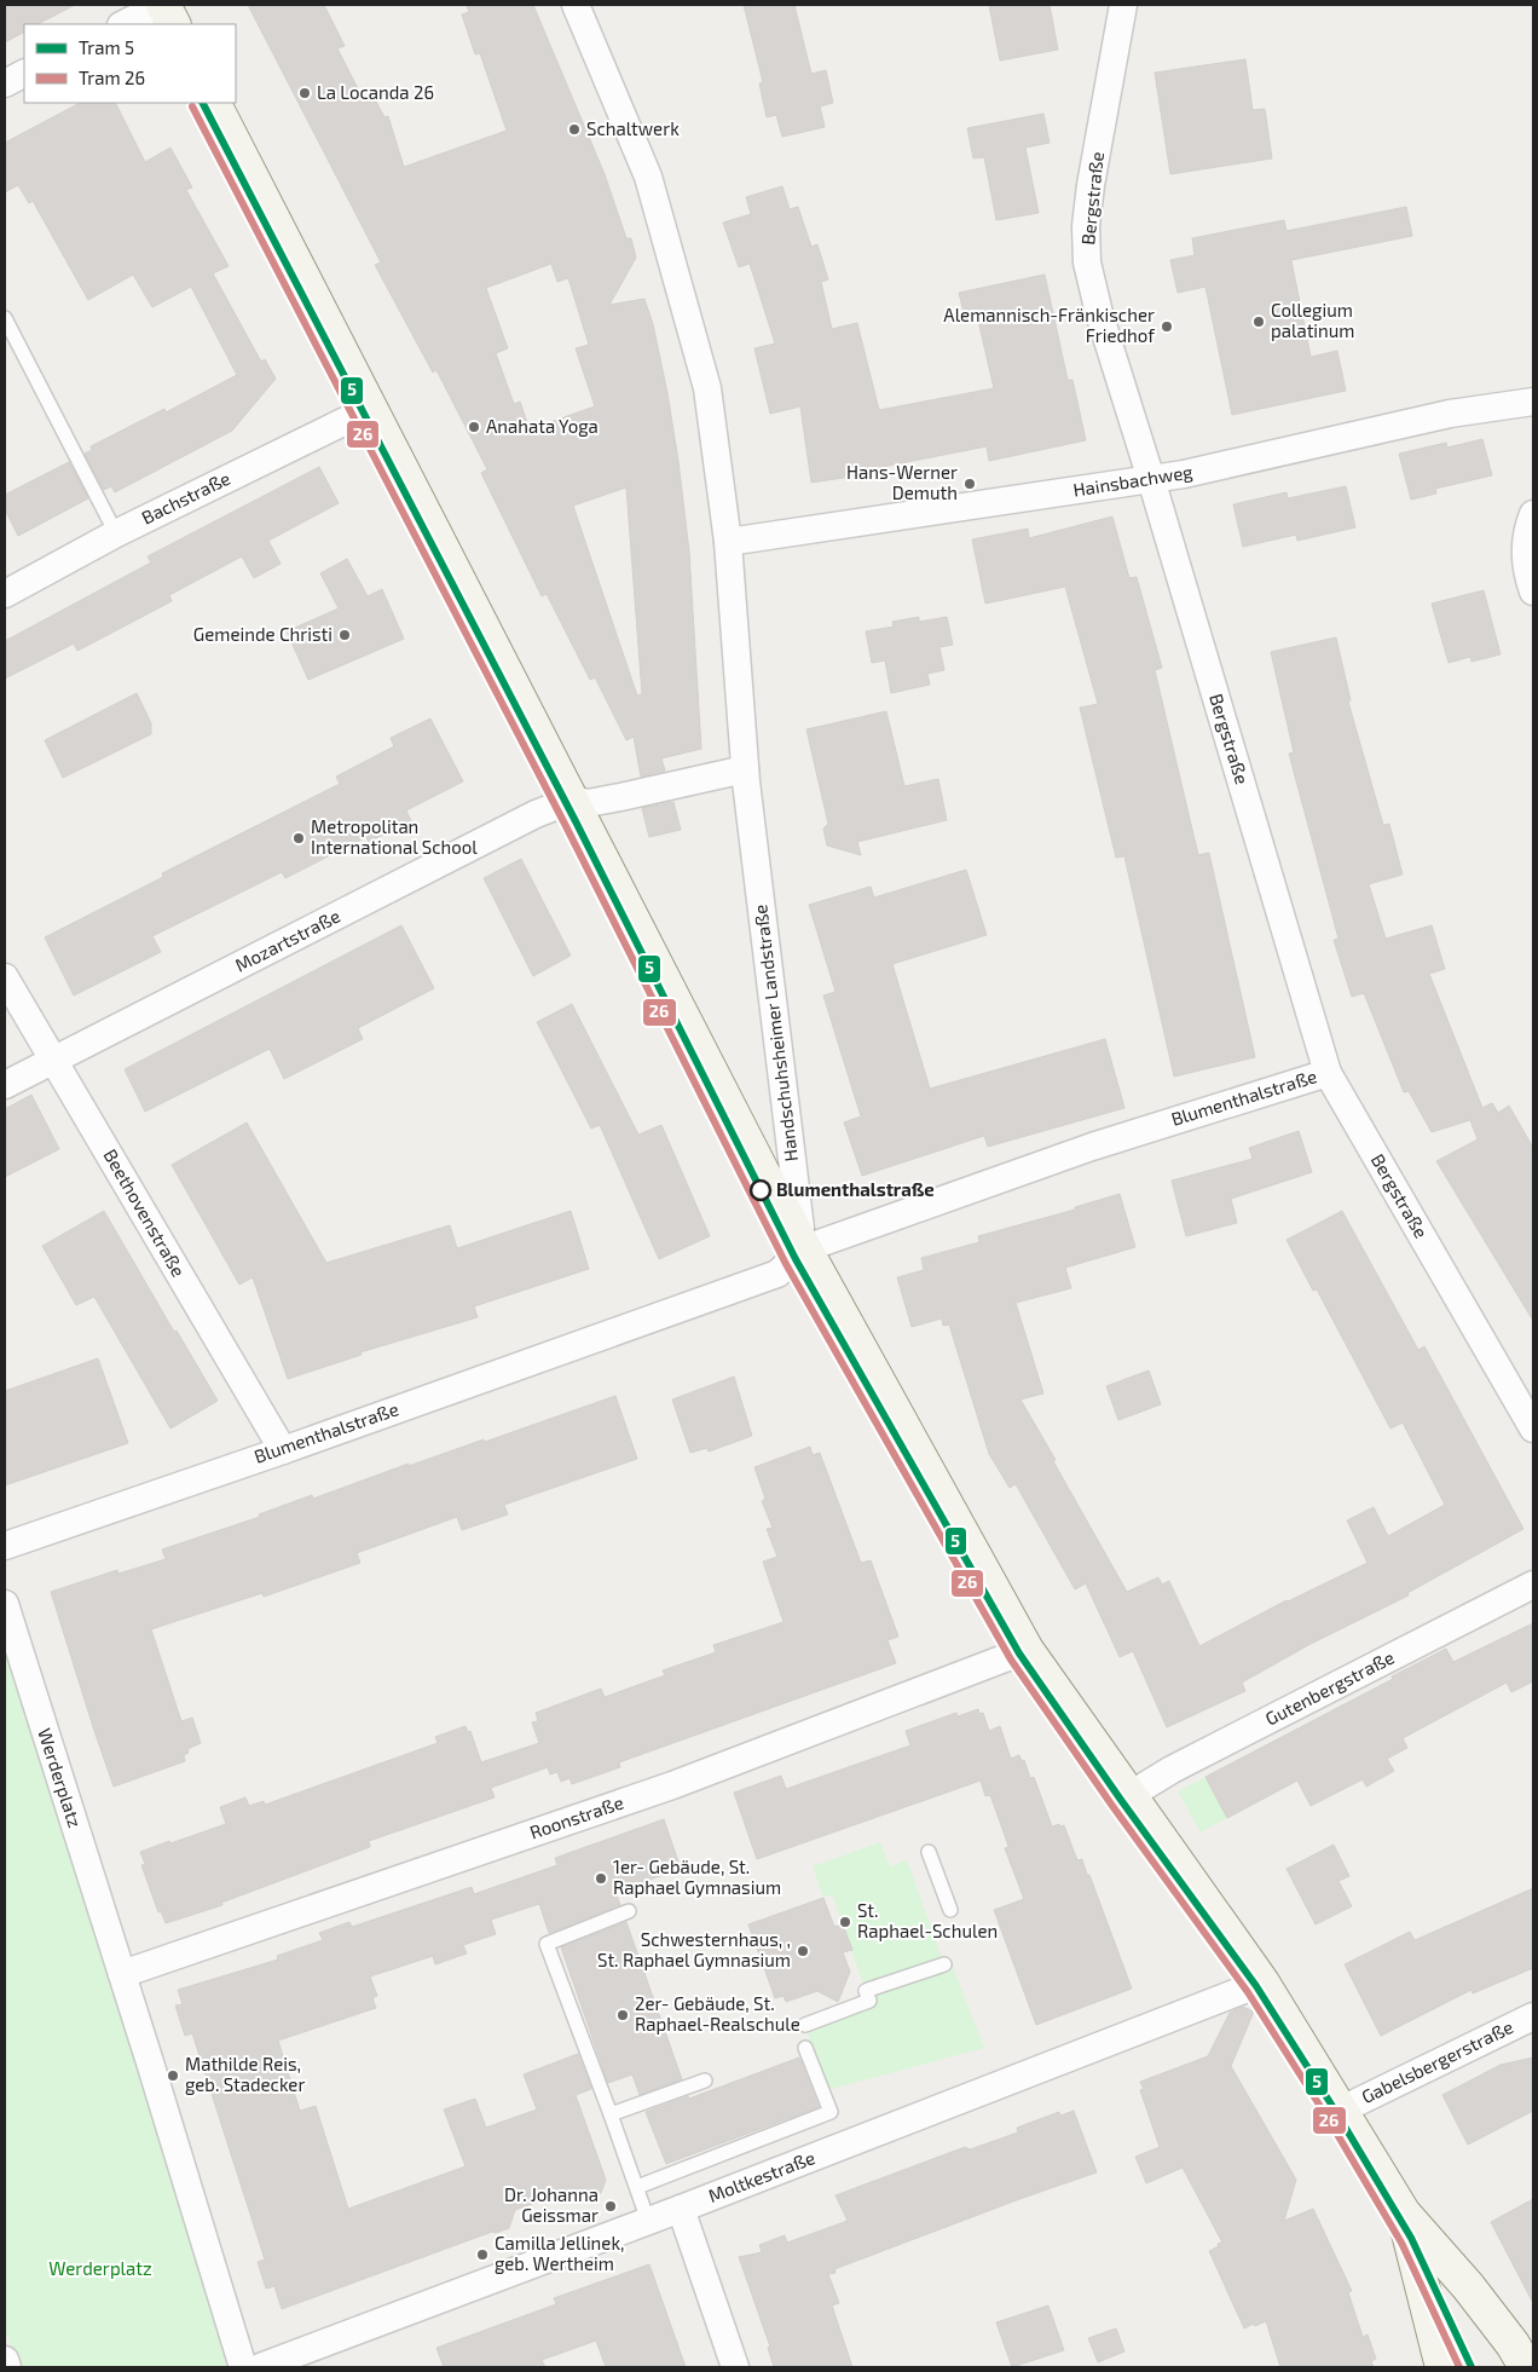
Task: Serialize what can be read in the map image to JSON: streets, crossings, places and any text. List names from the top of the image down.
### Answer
{
  "streets": {
    "main road": ["Handschuhsheimer Landstraße"],
    "street": [
      "Bergstraße",
      "Hainsbachweg",
      "Bachstraße",
      "Mozartstraße",
      "Blumenthalstraße",
      "Beethovenstraße",
      "Gutenbergstraße",
      "Werderplatz",
      "Roonstraße",
      "Gabelsbergerstraße",
      "Moltkestraße"
    ]
  },
  "crossings": [
    ["Bergstraße", "Hainsbachweg"],
    ["Bergstraße", "Blumenthalstraße"],
    ["Hainsbachweg", "Handschuhsheimer Landstraße"],
    ["Mozartstraße", "Beethovenstraße"],
    ["Handschuhsheimer Landstraße", "Blumenthalstraße"],
    ["Handschuhsheimer Landstraße", "Gutenbergstraße"],
    ["Handschuhsheimer Landstraße", "Roonstraße"],
    ["Handschuhsheimer Landstraße", "Gabelsbergerstraße"],
    ["Handschuhsheimer Landstraße", "Moltkestraße"],
    ["Blumenthalstraße", "Beethovenstraße"],
    ["Werderplatz", "Roonstraße"]
  ],
  "parks": ["Werderplatz"],
  "places": [
    "La Locanda 26",
    "Schaltwerk",
    "Collegium palatinum",
    "Alemannisch-Fränkischer Friedhof",
    "Anahata Yoga",
    "Hans-Werner Demuth",
    "Gemeinde Christi",
    "Metropolitan International School",
    "Blumenthalstraße",
    "1er- Gebäude, St. Raphael Gymnasium",
    "St. Raphael-Schulen",
    "Schwesternhaus, , St. Raphael Gymnasium",
    "2er- Gebäude, St. Raphael-Realschule",
    "Mathilde Reis, geb. Stadecker",
    "Dr. Johanna Geissmar",
    "Camilla Jellinek, geb. Wertheim"
  ],
  "lines": ["tram line 5", "tram line 26"],
  "legend": ["Tram 5", "Tram 26"]
}
